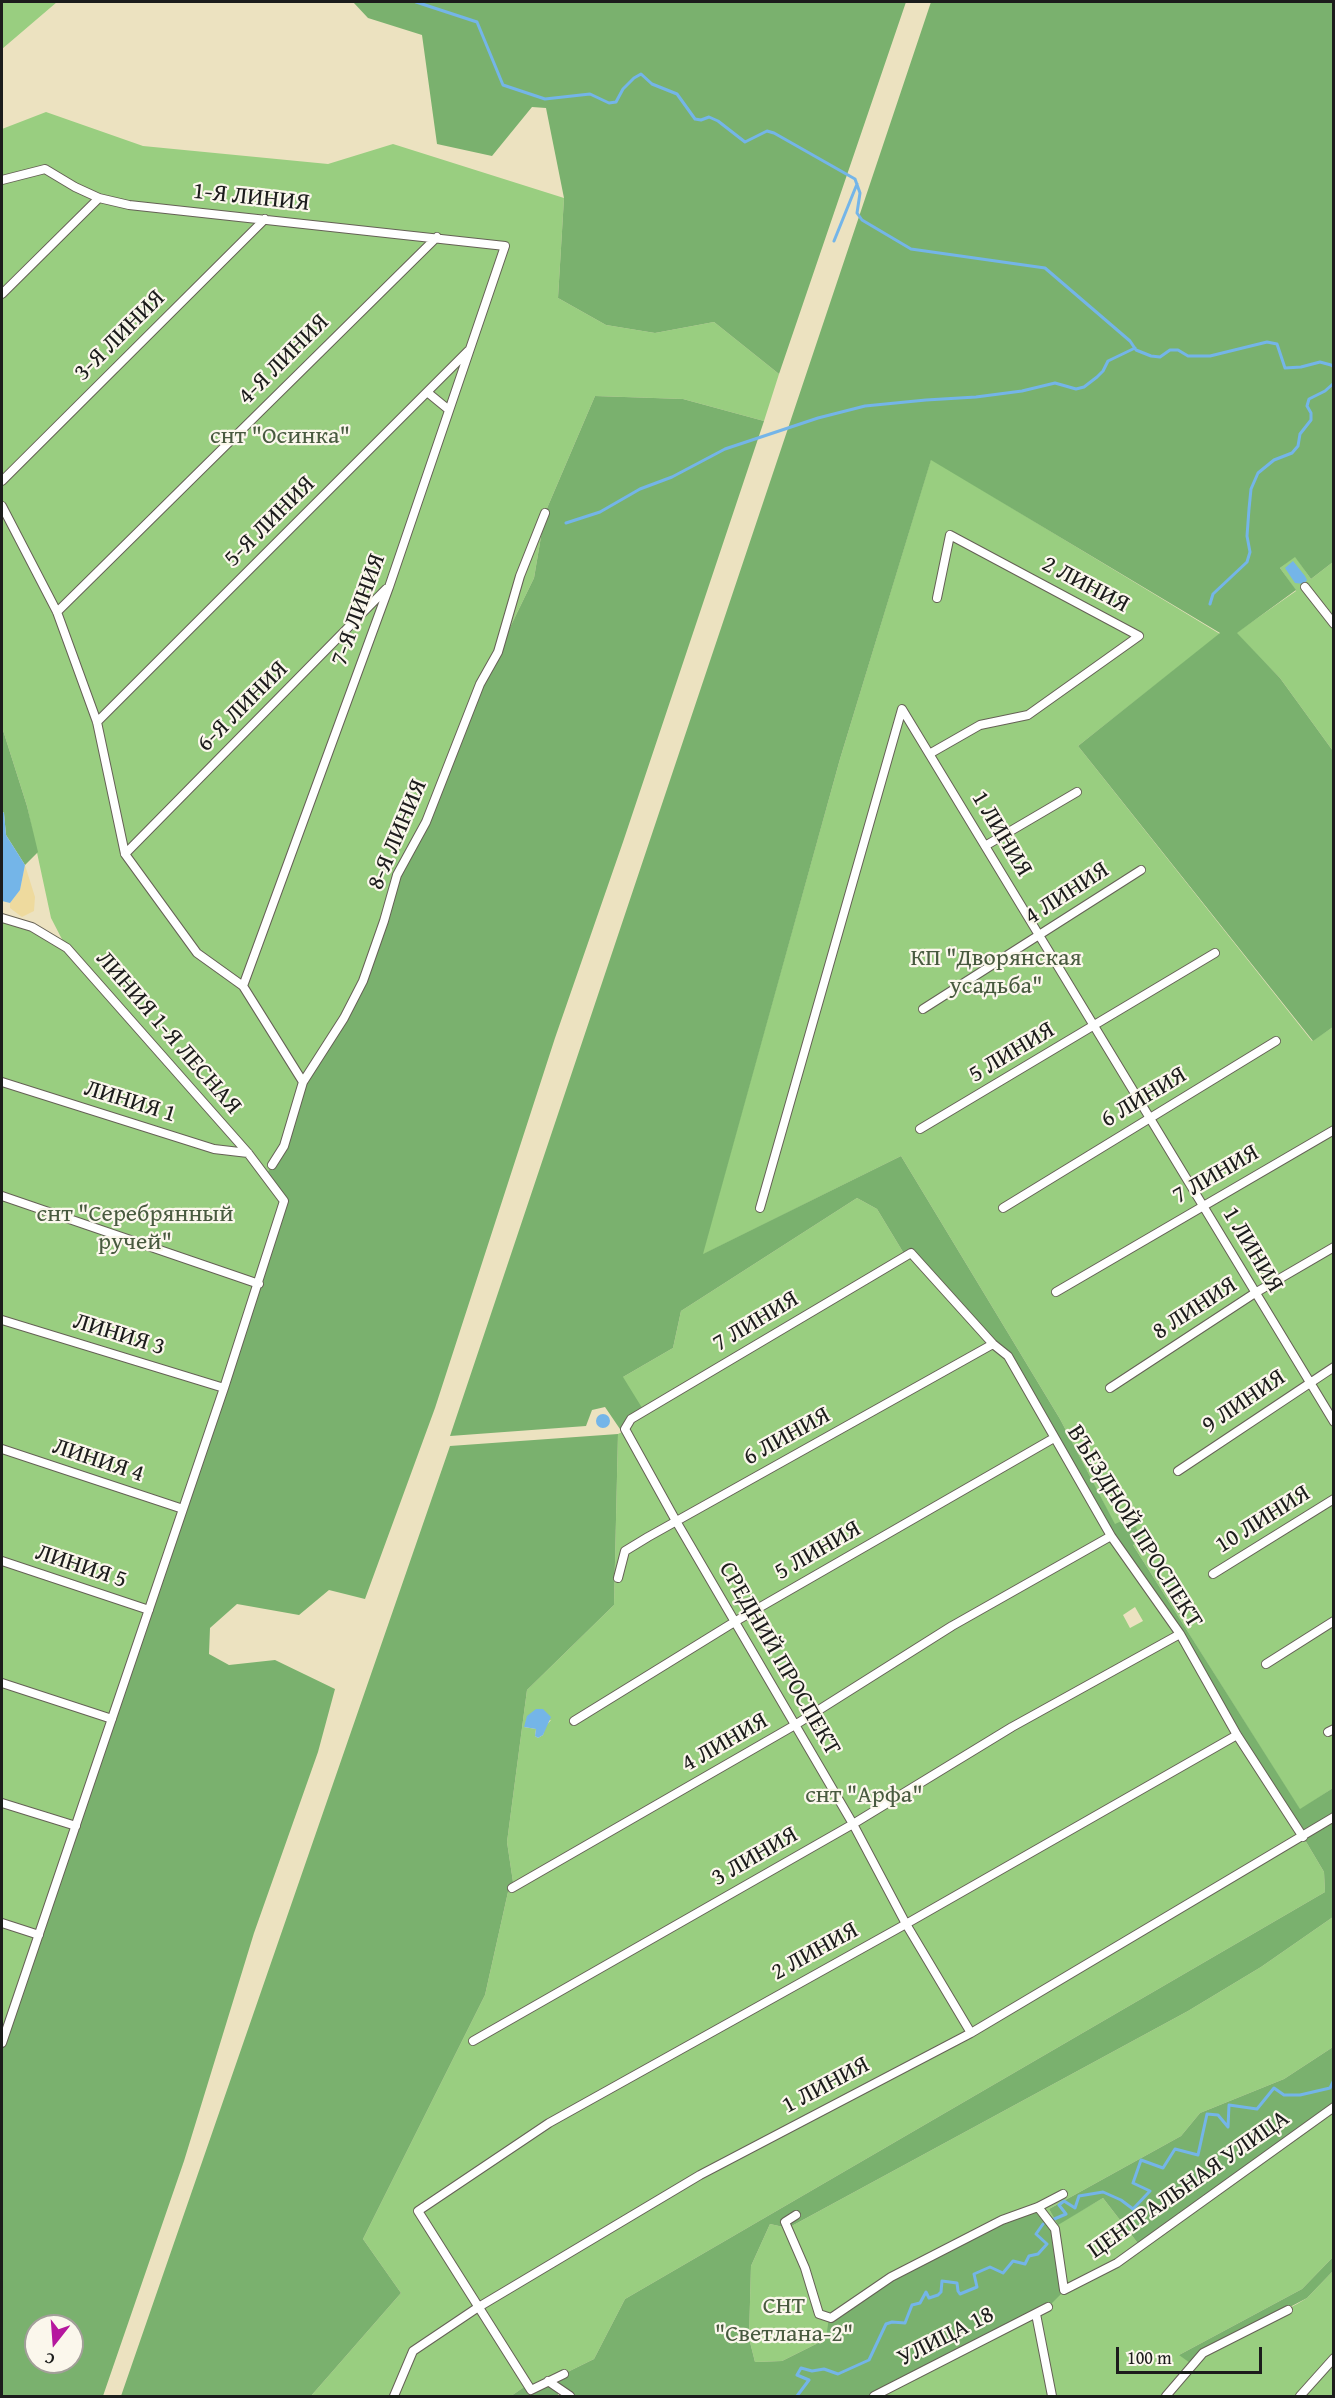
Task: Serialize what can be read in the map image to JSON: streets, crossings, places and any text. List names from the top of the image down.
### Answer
{
  "streets": {
    "street": [
      "1-Я ЛИНИЯ",
      "3-Я ЛИНИЯ",
      "4-Я ЛИНИЯ",
      "5-Я ЛИНИЯ",
      "2 ЛИНИЯ",
      "7-Я ЛИНИЯ",
      "6-Я ЛИНИЯ",
      "1 ЛИНИЯ",
      "8-Я ЛИНИЯ",
      "4 ЛИНИЯ",
      "ЛИНИЯ 1-Я ЛЕСНАЯ",
      "5 ЛИНИЯ",
      "6 ЛИНИЯ",
      "ЛИНИЯ 1",
      "7 ЛИНИЯ",
      "8 ЛИНИЯ",
      "ЛИНИЯ 3",
      "9 ЛИНИЯ",
      "ЛИНИЯ 4",
      "10 ЛИНИЯ",
      "ВЪЕЗДНОЙ ПРОСПЕКТ",
      "ЛИНИЯ 5",
      "СРЕДНИЙ ПРОСПЕКТ",
      "3 ЛИНИЯ",
      "ЦЕНТРАЛЬНАЯ УЛИЦА",
      "УЛИЦА 18"
    ]
  },
  "crossings": [
    ["1-Я ЛИНИЯ", "3-Я ЛИНИЯ"],
    ["1-Я ЛИНИЯ", "4-Я ЛИНИЯ"],
    ["1-Я ЛИНИЯ", "7-Я ЛИНИЯ"],
    ["5-Я ЛИНИЯ", "7-Я ЛИНИЯ"],
    ["2 ЛИНИЯ", "1 ЛИНИЯ"],
    ["2 ЛИНИЯ", "ВЪЕЗДНОЙ ПРОСПЕКТ"],
    ["2 ЛИНИЯ", "СРЕДНИЙ ПРОСПЕКТ"],
    ["7-Я ЛИНИЯ", "6-Я ЛИНИЯ"],
    ["1 ЛИНИЯ", "4 ЛИНИЯ"],
    ["1 ЛИНИЯ", "5 ЛИНИЯ"],
    ["1 ЛИНИЯ", "6 ЛИНИЯ"],
    ["1 ЛИНИЯ", "7 ЛИНИЯ"],
    ["1 ЛИНИЯ", "8 ЛИНИЯ"],
    ["1 ЛИНИЯ", "9 ЛИНИЯ"],
    ["1 ЛИНИЯ", "ВЪЕЗДНОЙ ПРОСПЕКТ"],
    ["1 ЛИНИЯ", "СРЕДНИЙ ПРОСПЕКТ"],
    ["4 ЛИНИЯ", "ВЪЕЗДНОЙ ПРОСПЕКТ"],
    ["4 ЛИНИЯ", "СРЕДНИЙ ПРОСПЕКТ"],
    ["ЛИНИЯ 1-Я ЛЕСНАЯ", "ЛИНИЯ 1"],
    ["5 ЛИНИЯ", "ВЪЕЗДНОЙ ПРОСПЕКТ"],
    ["5 ЛИНИЯ", "СРЕДНИЙ ПРОСПЕКТ"],
    ["6 ЛИНИЯ", "ВЪЕЗДНОЙ ПРОСПЕКТ"],
    ["6 ЛИНИЯ", "СРЕДНИЙ ПРОСПЕКТ"],
    ["7 ЛИНИЯ", "ВЪЕЗДНОЙ ПРОСПЕКТ"],
    ["7 ЛИНИЯ", "СРЕДНИЙ ПРОСПЕКТ"],
    ["ВЪЕЗДНОЙ ПРОСПЕКТ", "3 ЛИНИЯ"],
    ["СРЕДНИЙ ПРОСПЕКТ", "3 ЛИНИЯ"]
  ],
  "parks": [
    "снт \"Осинка\"",
    "КП \"Дворянская усадьба\"",
    "снт \"Серебрянный ручей\"",
    "снт \"Арфа\"",
    "СНТ \"Светлана-2\""
  ],
  "scale_bar": "100 m",
  "north": "bottom"
}
